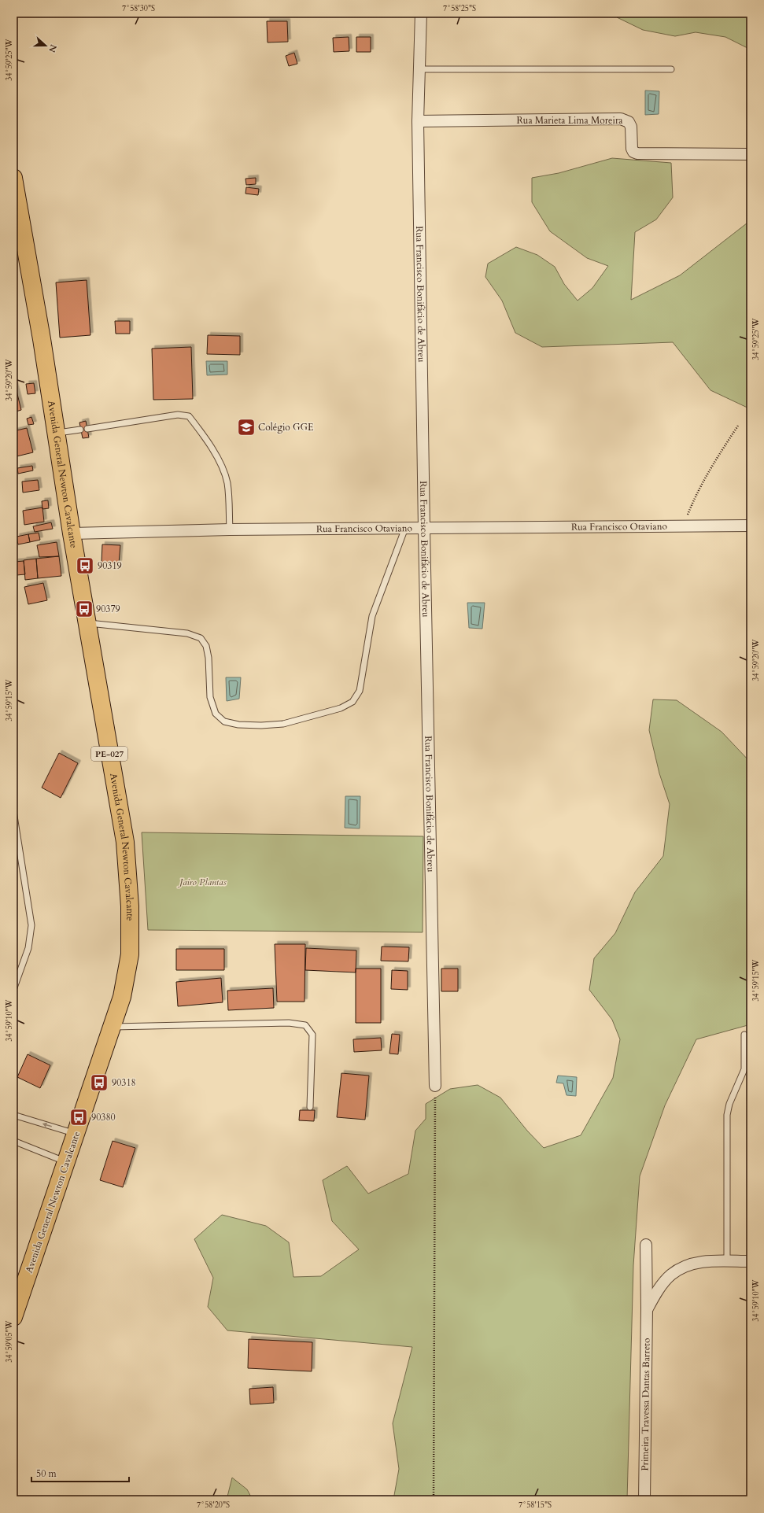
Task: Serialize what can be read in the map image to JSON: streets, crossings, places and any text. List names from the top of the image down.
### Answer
{
  "streets": {
    "main road": ["Avenida General Newton Cavalcante", "PE-027"],
    "street": [
      "Rua Marieta Lima Moreira",
      "Rua Francisco Bonifácio de Abreu",
      "Rua Francisco Otaviano",
      "Primeira Travessa Dantas Barreto"
    ]
  },
  "crossings": [
    ["Rua Marieta Lima Moreira", "Rua Francisco Bonifácio de Abreu"],
    ["Rua Francisco Bonifácio de Abreu", "Rua Francisco Otaviano"],
    ["Avenida General Newton Cavalcante", "Rua Francisco Otaviano"]
  ],
  "parks": ["Jairo Plantas"],
  "places": {
    "school or university": ["Colégio GGE"],
    "bus stop": [
      "90319",
      "90379",
      "90318",
      "90380"
    ]
  },
  "scale_bar": "50 m",
  "north": "right",
  "coordinates": [
    "7°58'30\"S",
    "7°58'25\"S",
    "34°59'25\"W",
    "34°59'20\"W",
    "34°59'15\"W",
    "34°59'10\"W",
    "34°59'05\"W",
    "7°58'20\"S",
    "7°58'15\"S"
  ]
}
